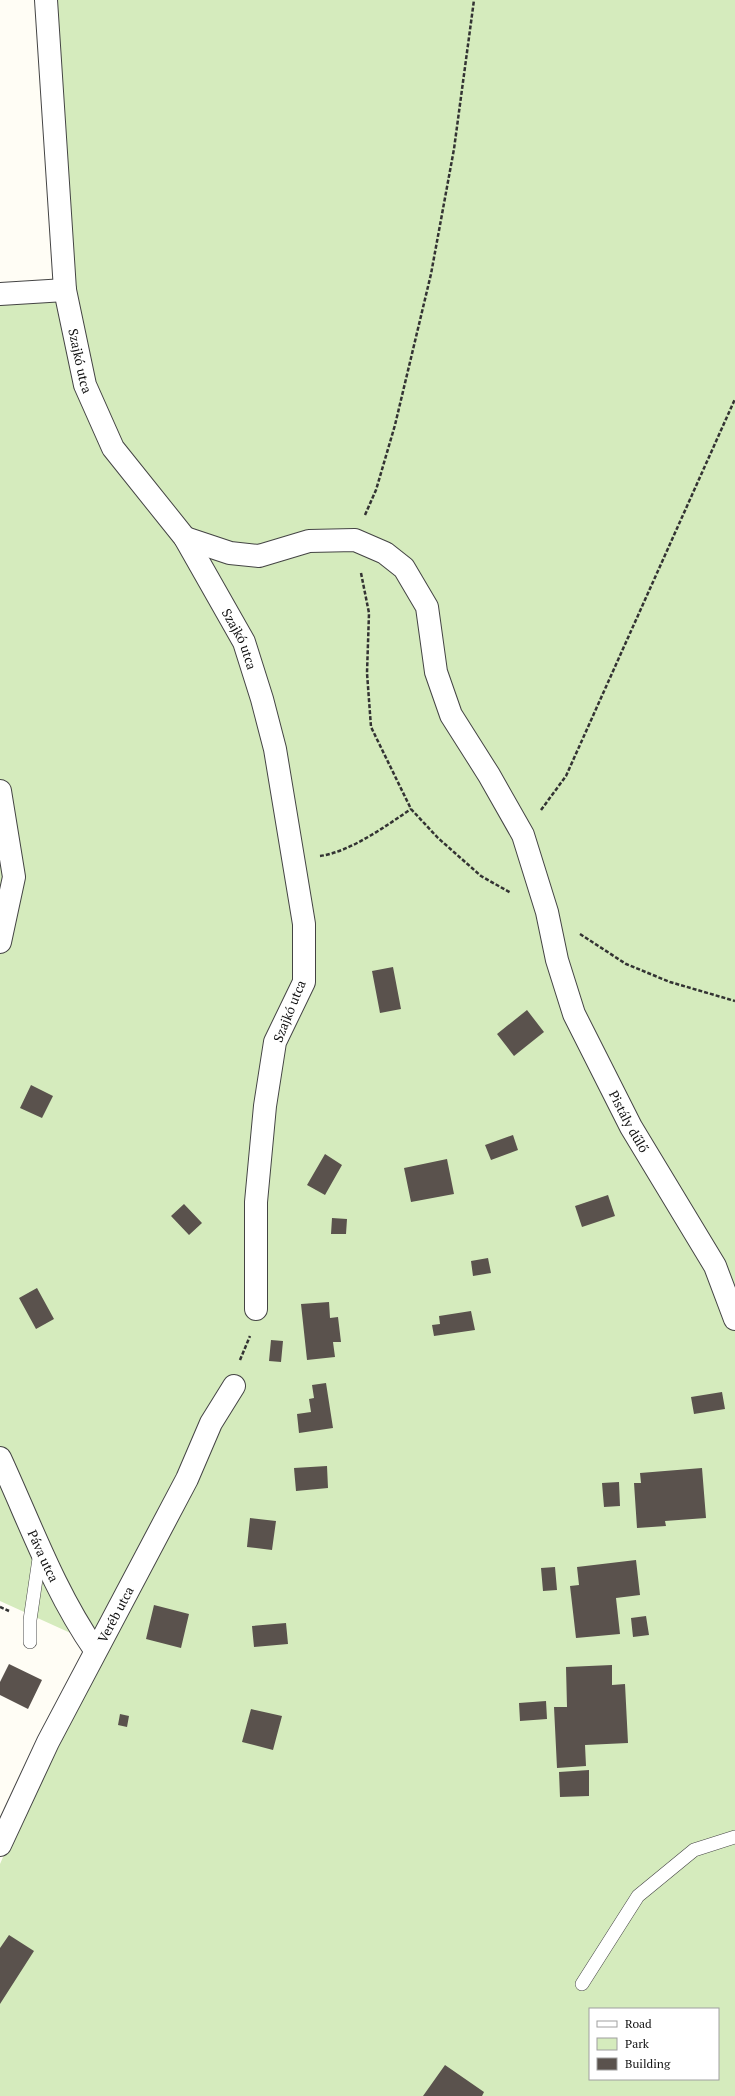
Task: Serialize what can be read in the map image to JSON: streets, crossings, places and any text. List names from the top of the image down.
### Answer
{
  "streets": {
    "street": [
      "Szajkó utca",
      "Pistály dűlő",
      "Páva utca",
      "Veréb utca"
    ]
  },
  "crossings": [
    ["Páva utca", "Veréb utca"]
  ],
  "legend": ["Road", "Park", "Building"]
}
